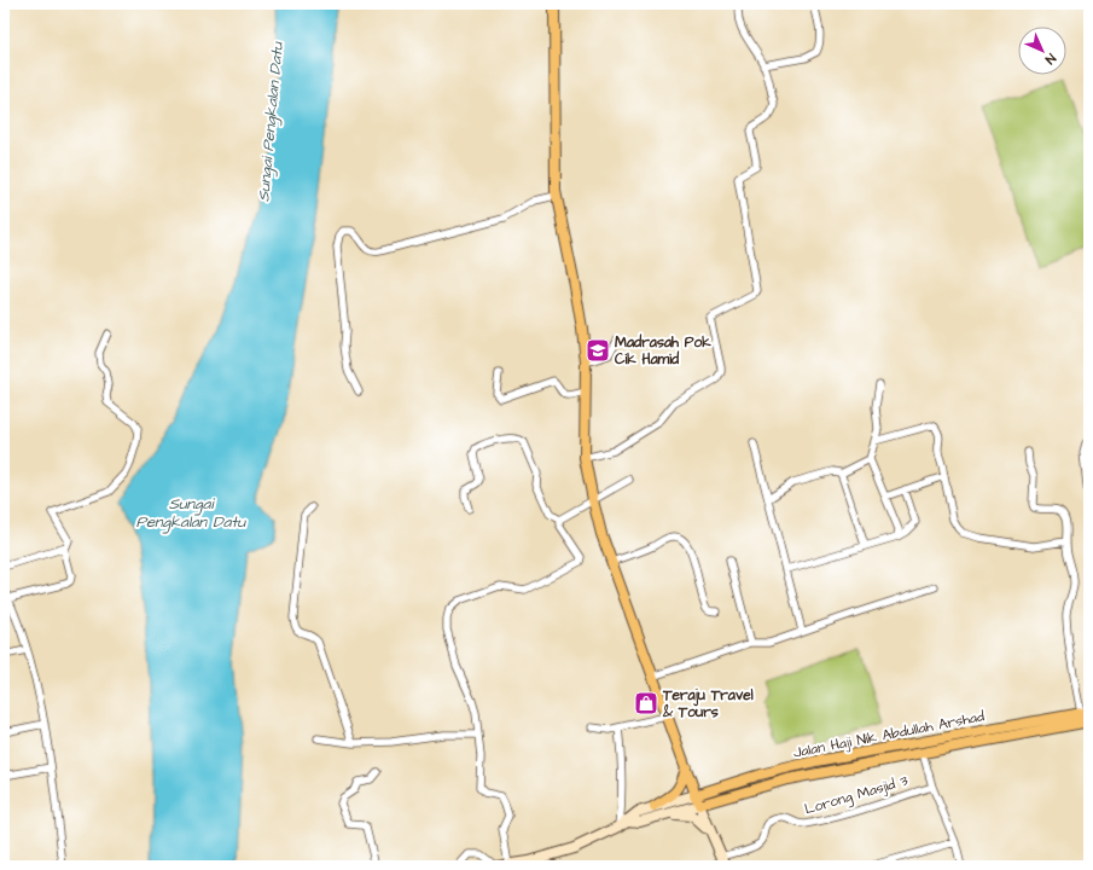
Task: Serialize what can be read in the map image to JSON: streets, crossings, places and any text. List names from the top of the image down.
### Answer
{
  "streets": {
    "main road": ["Jalan Haji Nik Abdullah Arshad"],
    "street": ["Lorong Masjid 3"]
  },
  "water": ["Sungai Pengkalan Datu"],
  "places": {
    "school or university": ["Madrasah Pok Cik Hamid"],
    "shop": ["Teraju Travel & Tours"]
  },
  "north": "bottom right"
}
